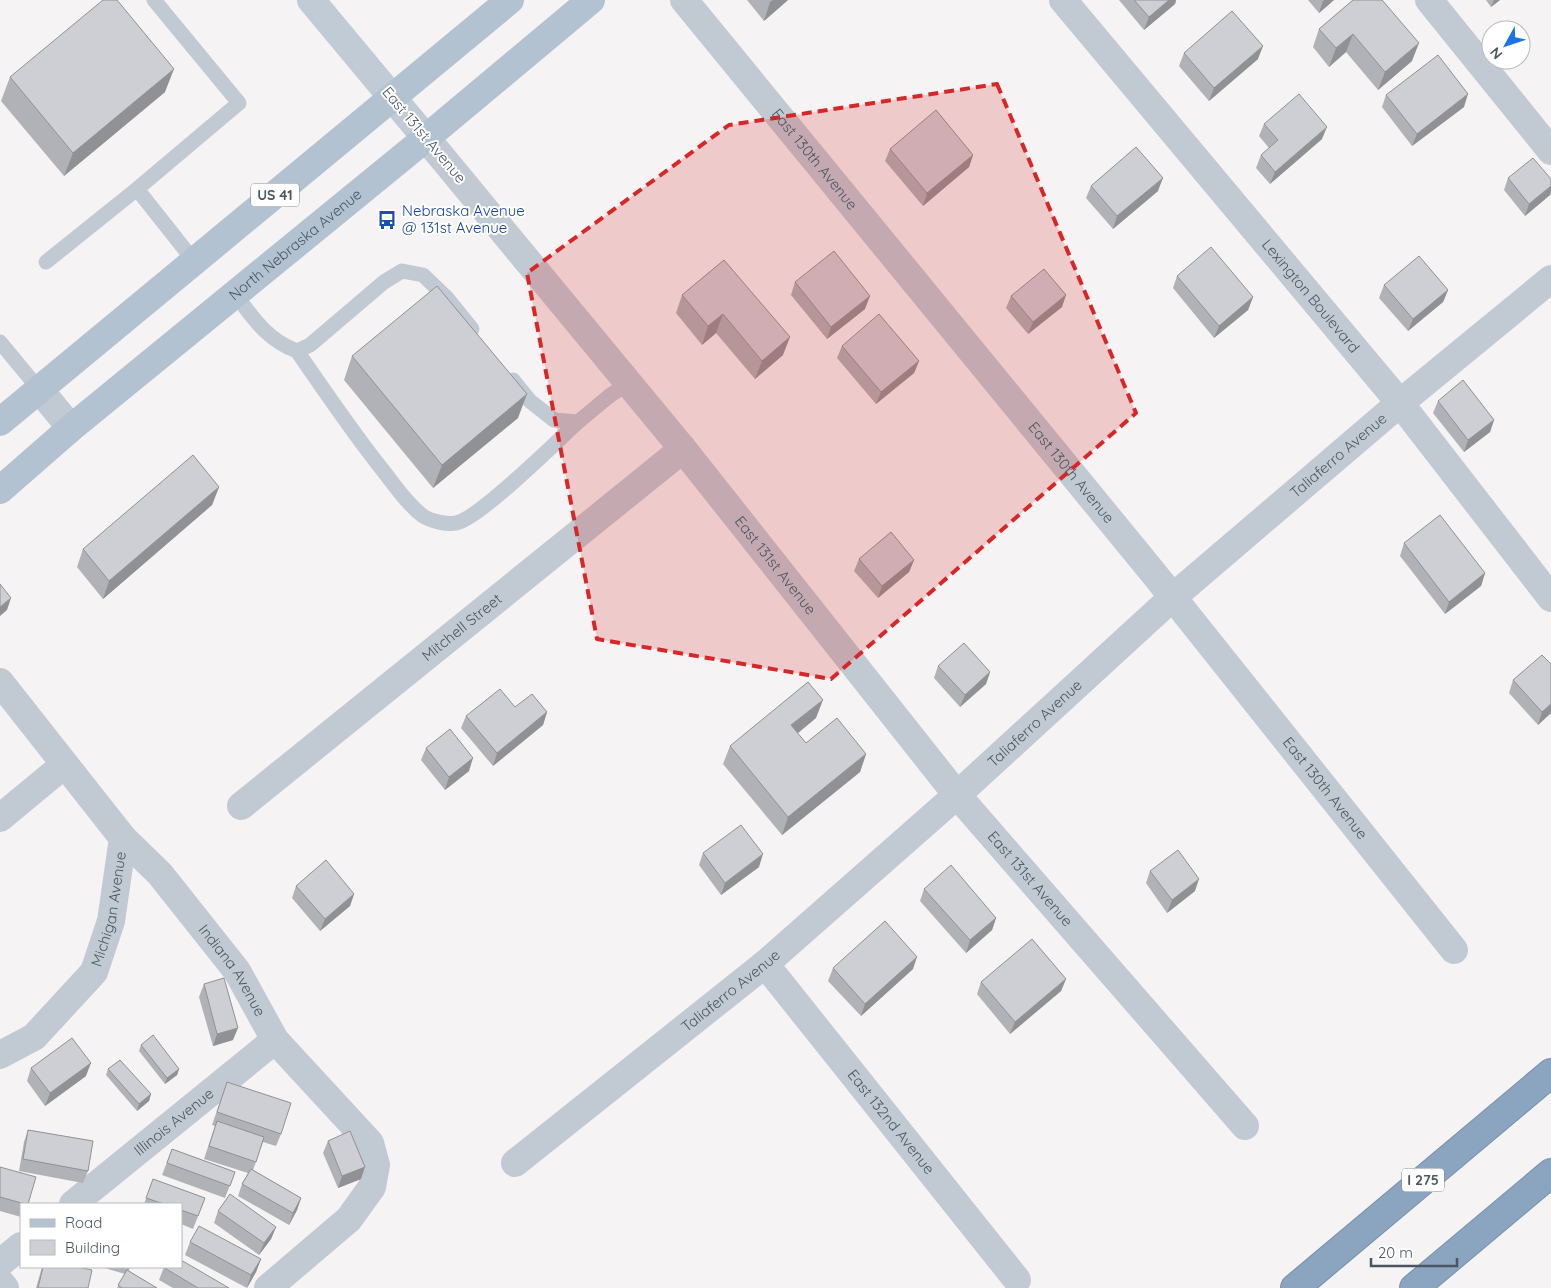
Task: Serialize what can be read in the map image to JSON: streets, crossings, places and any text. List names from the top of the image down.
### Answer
{
  "streets": {
    "highway": ["I 275"],
    "main road": ["US 41", "North Nebraska Avenue"],
    "street": [
      "East 131st Avenue",
      "East 130th Avenue",
      "Lexington Boulevard",
      "Taliaferro Avenue",
      "Mitchell Street",
      "Michigan Avenue",
      "Indiana Avenue",
      "Illinois Avenue",
      "East 132nd Avenue"
    ]
  },
  "crossings": [
    ["East 131st Avenue", "US 41"],
    ["East 131st Avenue", "North Nebraska Avenue"],
    ["East 131st Avenue", "Taliaferro Avenue"],
    ["East 131st Avenue", "Mitchell Street"],
    ["East 130th Avenue", "Taliaferro Avenue"],
    ["Lexington Boulevard", "Taliaferro Avenue"],
    ["Taliaferro Avenue", "East 132nd Avenue"],
    ["Michigan Avenue", "Indiana Avenue"],
    ["Indiana Avenue", "Illinois Avenue"]
  ],
  "places": {
    "bus stop": ["Nebraska Avenue @ 131st Avenue"]
  },
  "legend": ["Road", "Building"],
  "scale_bar": "20 m",
  "north": "bottom left"
}
